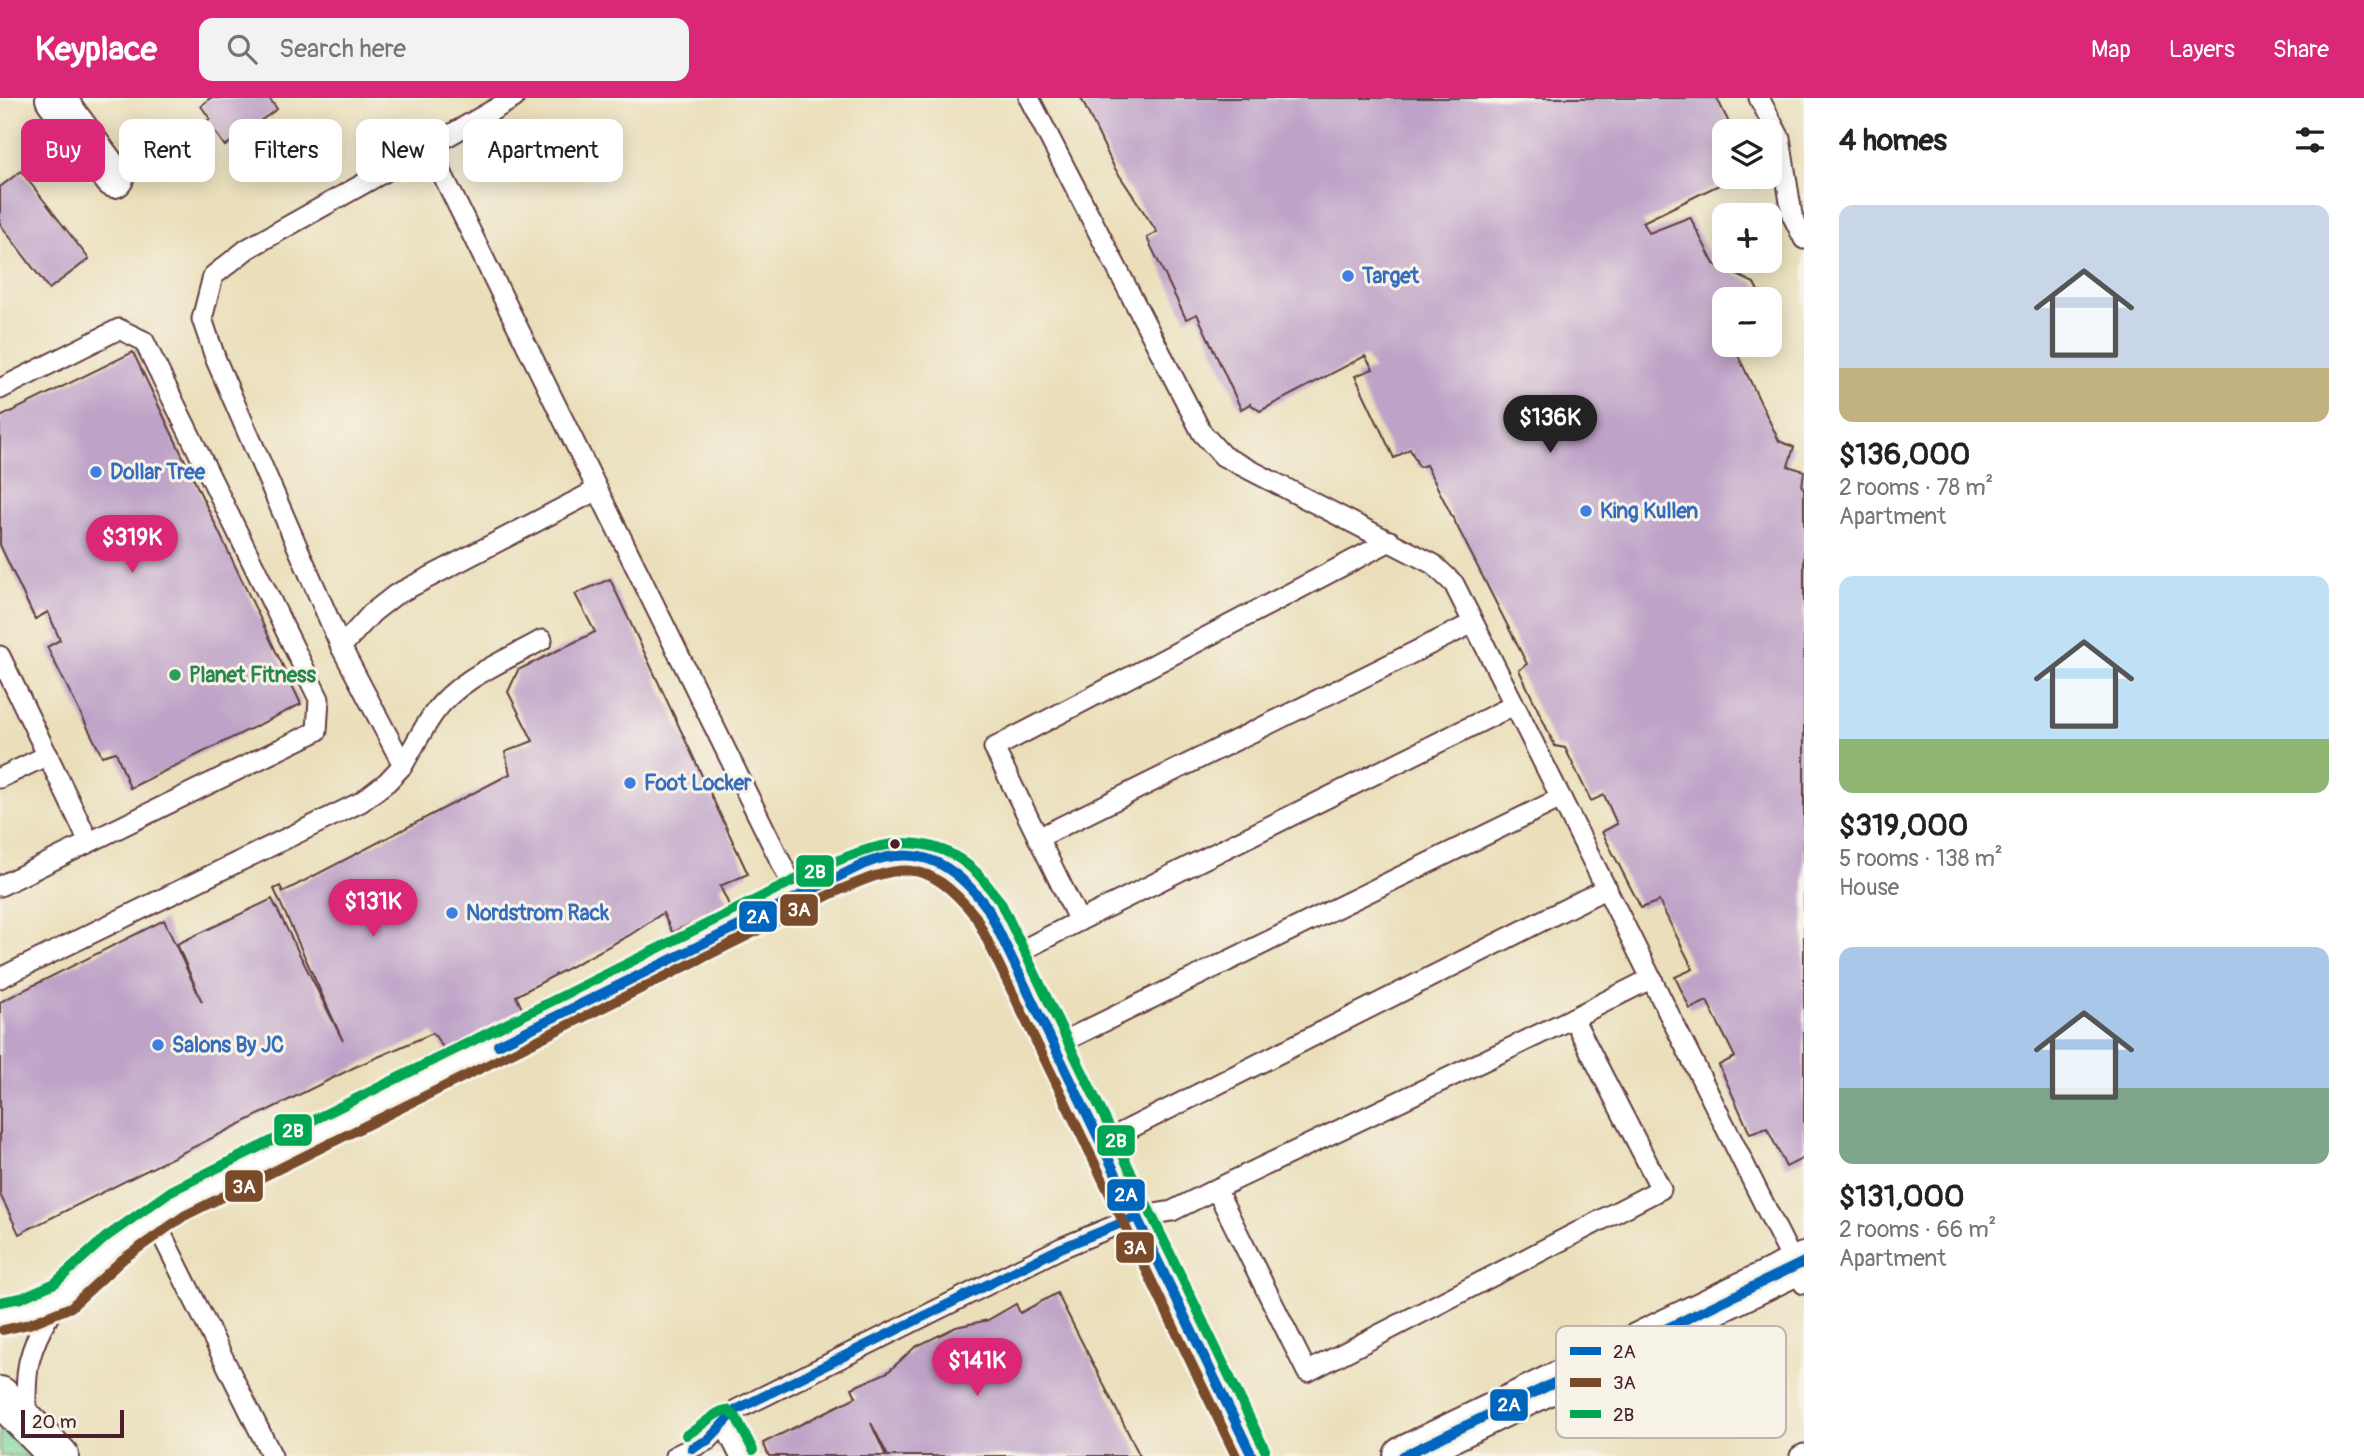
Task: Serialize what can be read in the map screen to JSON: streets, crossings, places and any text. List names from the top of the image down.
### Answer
{
  "places": [
    "Target",
    "Dollar Tree",
    "King Kullen",
    "Planet Fitness",
    "Foot Locker",
    "Nordstrom Rack",
    "Salons By JC"
  ],
  "lines": ["transit line 2B", "transit line 2A", "transit line 3A"],
  "legend": ["2A", "3A", "2B"],
  "scale_bar": "20 m",
  "page": {
    "header": "Keyplace",
    "search": "Search here",
    "nav": ["Map", "Layers", "Share"],
    "heading": "4 homes",
    "map_buttons": ["+", "−"],
    "chip": [
      "Buy",
      "Rent",
      "Filters",
      "New",
      "Apartment"
    ],
    "list": [
      {
        "name": "$136,000",
        "note": "2 rooms · 78 m² · Apartment"
      },
      {
        "name": "$319,000",
        "note": "5 rooms · 138 m² · House"
      },
      {
        "name": "$131,000",
        "note": "2 rooms · 66 m² · Apartment"
      }
    ],
    "price": [
      "$136K",
      "$319K",
      "$131K",
      "$141K"
    ],
    "scale": "20 m"
  }
}
